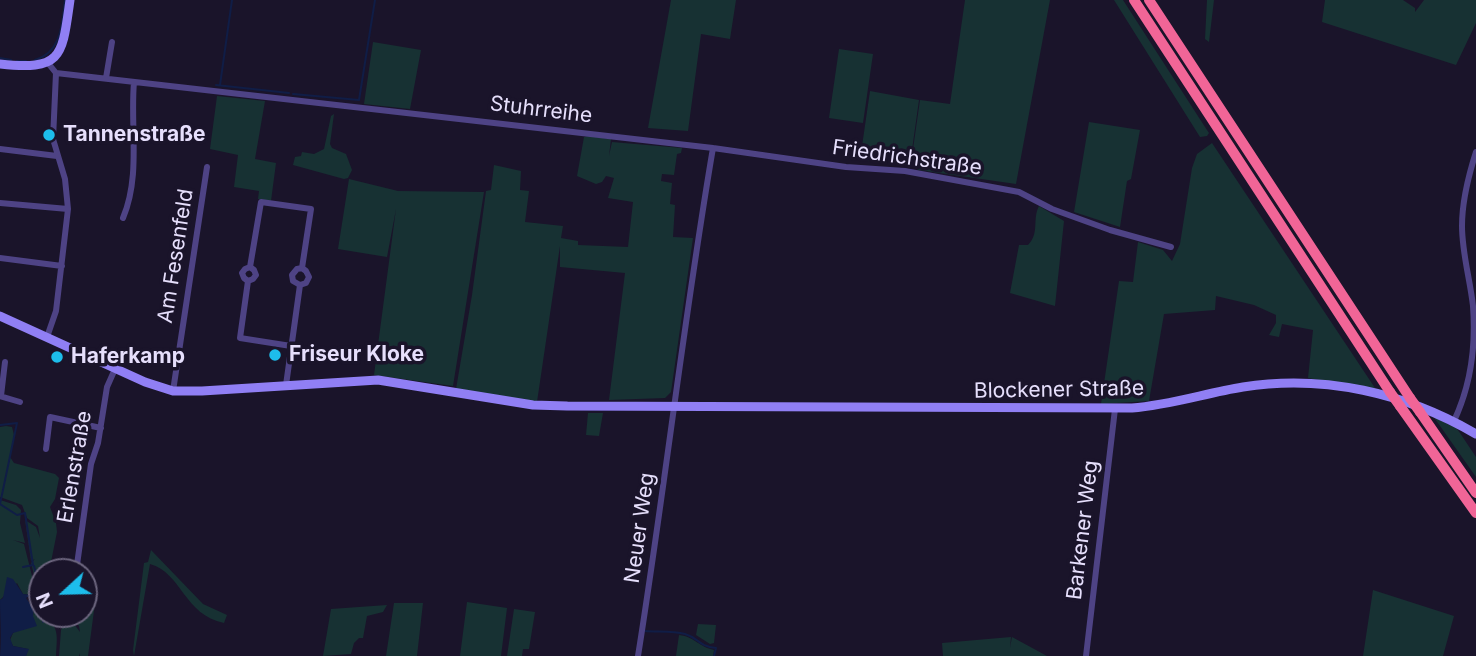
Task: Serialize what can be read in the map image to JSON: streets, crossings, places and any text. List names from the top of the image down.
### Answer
{
  "streets": {
    "street": [
      "Stuhrreihe",
      "Friedrichstraße",
      "Am Fesenfeld",
      "Blockener Straße",
      "Erlenstraße",
      "Neuer Weg",
      "Barkener Weg"
    ]
  },
  "crossings": [
    ["Stuhrreihe", "Friedrichstraße"],
    ["Am Fesenfeld", "Blockener Straße"],
    ["Blockener Straße", "Erlenstraße"],
    ["Blockener Straße", "Neuer Weg"],
    ["Blockener Straße", "Barkener Weg"]
  ],
  "places": ["Tannenstraße", "Friseur Kloke", "Haferkamp"],
  "north": "left"
}
